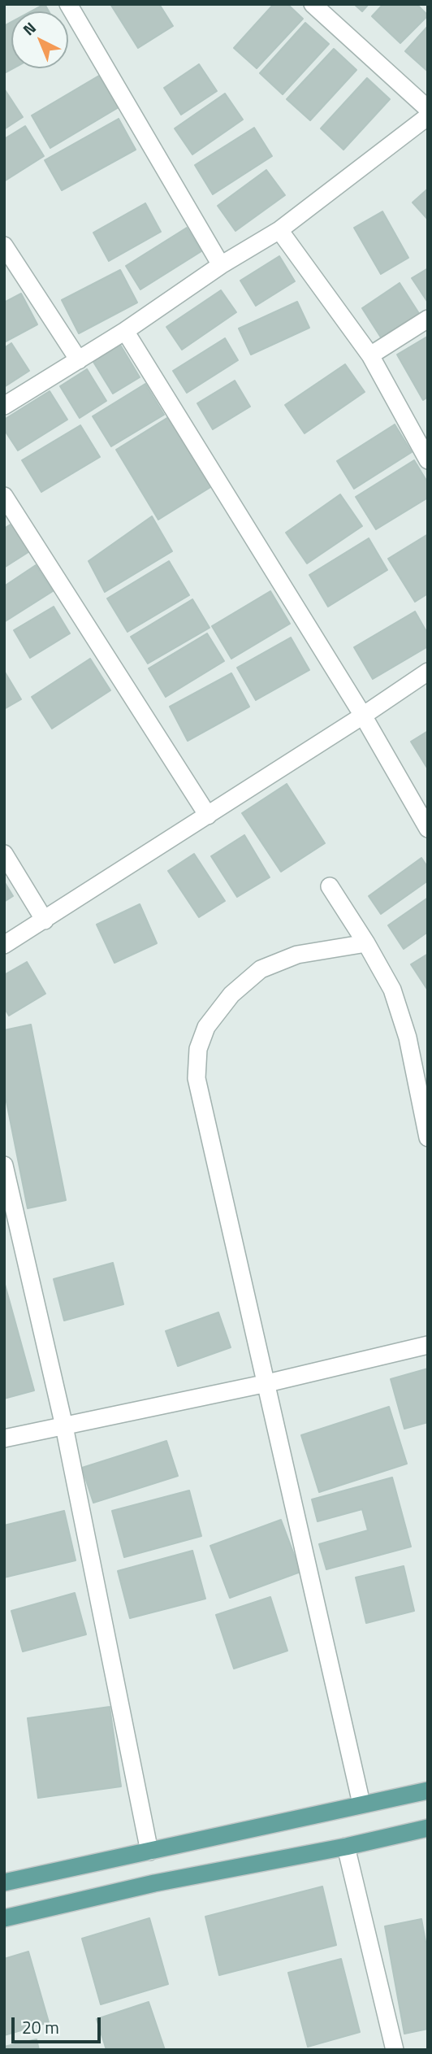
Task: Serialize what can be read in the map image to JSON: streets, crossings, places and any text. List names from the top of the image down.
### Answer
{
  "scale_bar": "20 m",
  "north": "top left"
}
